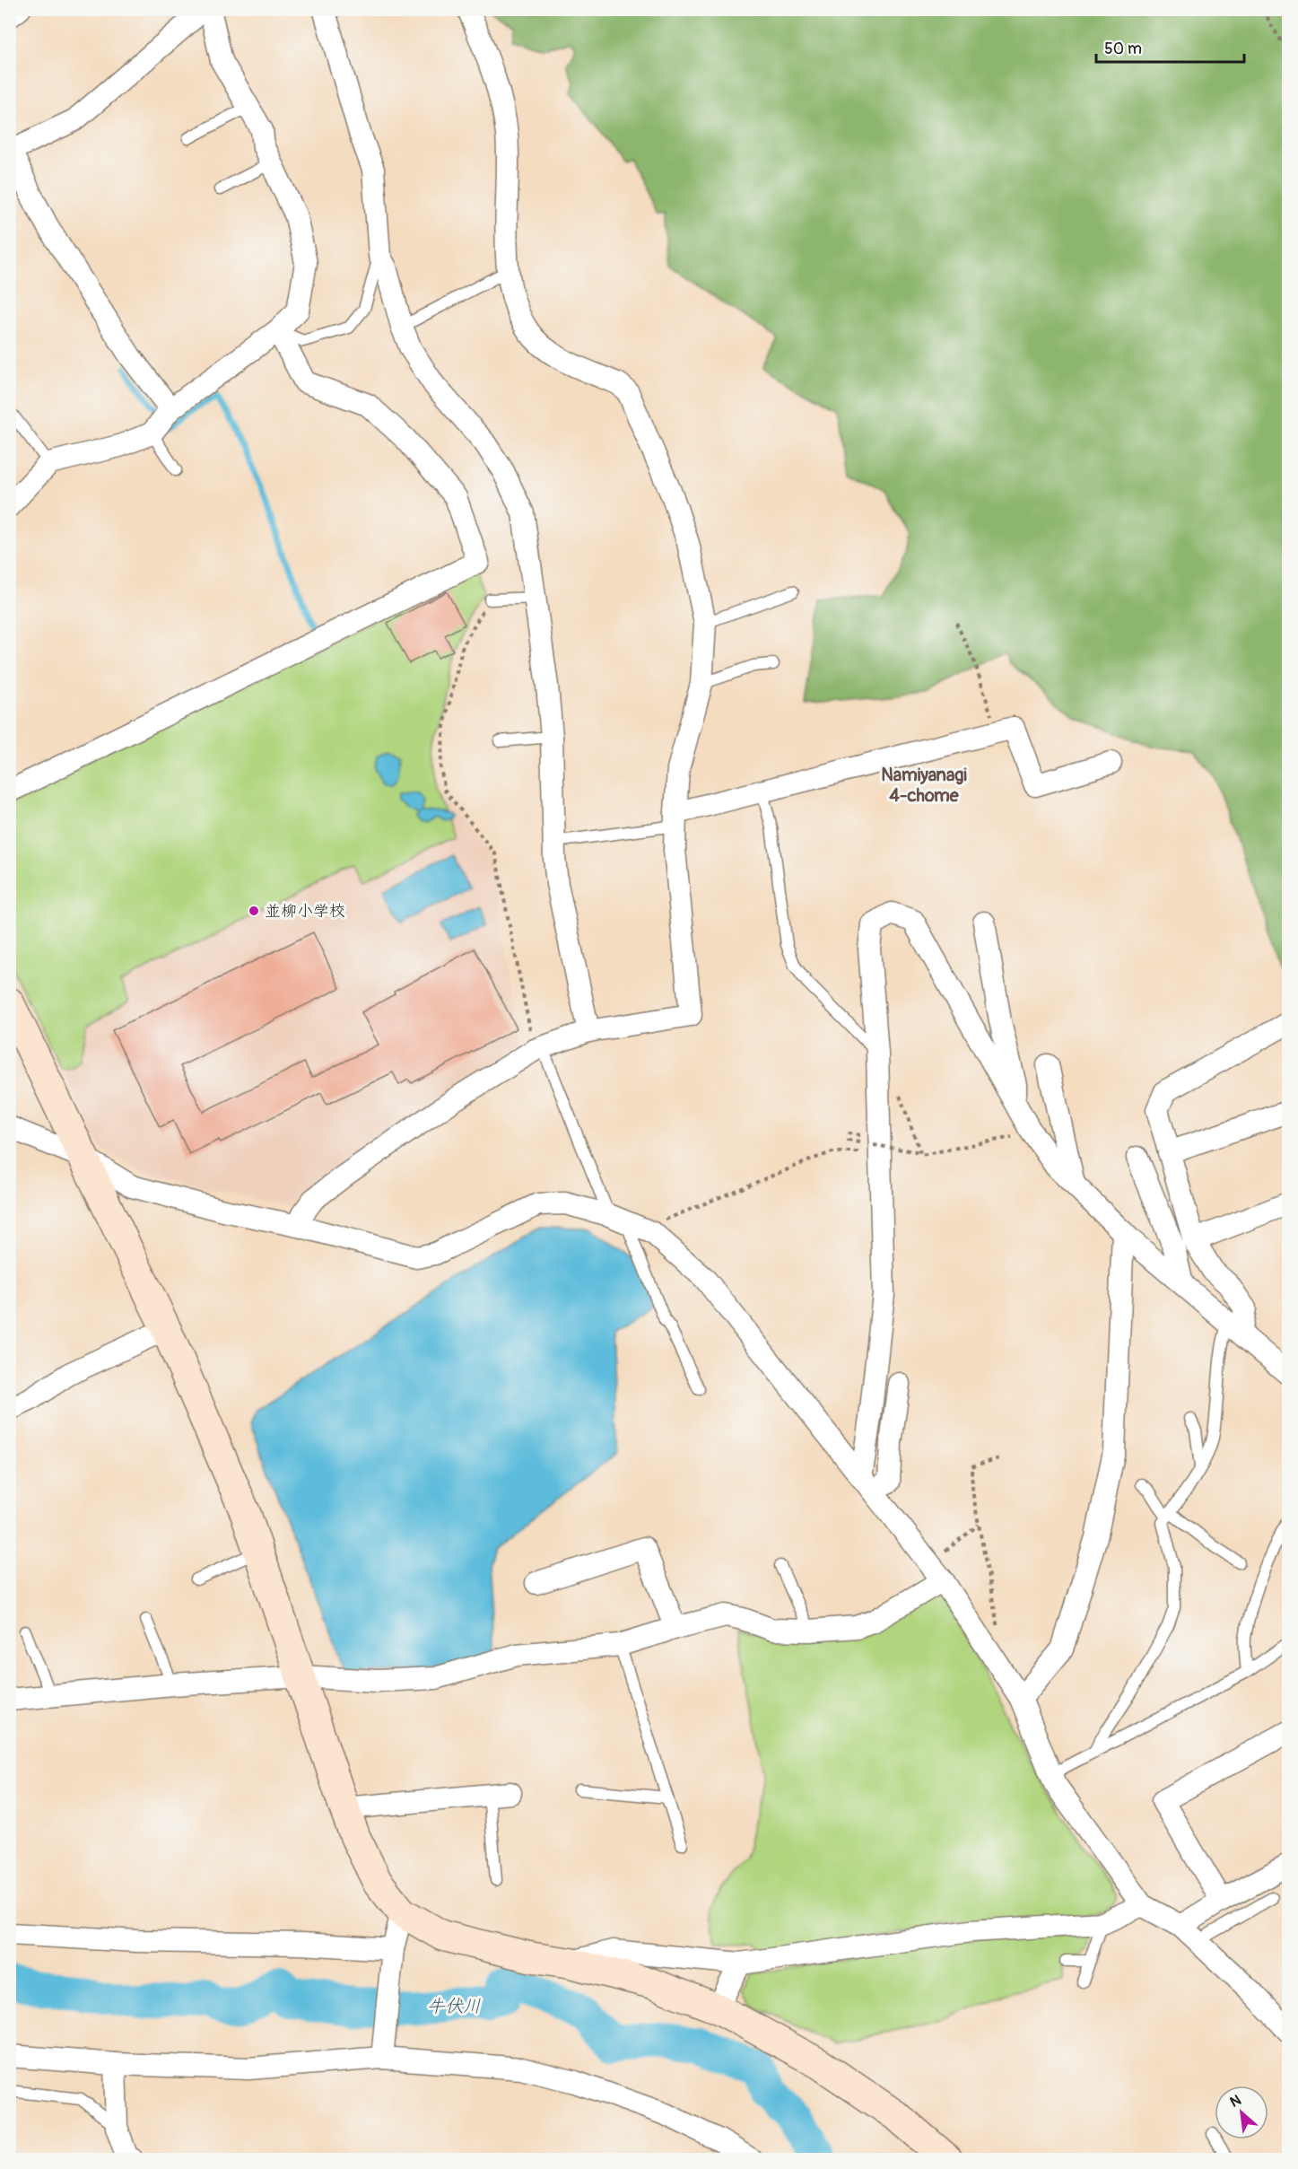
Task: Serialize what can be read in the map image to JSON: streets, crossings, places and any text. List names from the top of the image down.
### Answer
{
  "districts": ["Namiyanagi 4-chome"],
  "water": ["牛伏川"],
  "places": ["並柳小学校"],
  "scale_bar": "50 m",
  "north": "top left"
}
